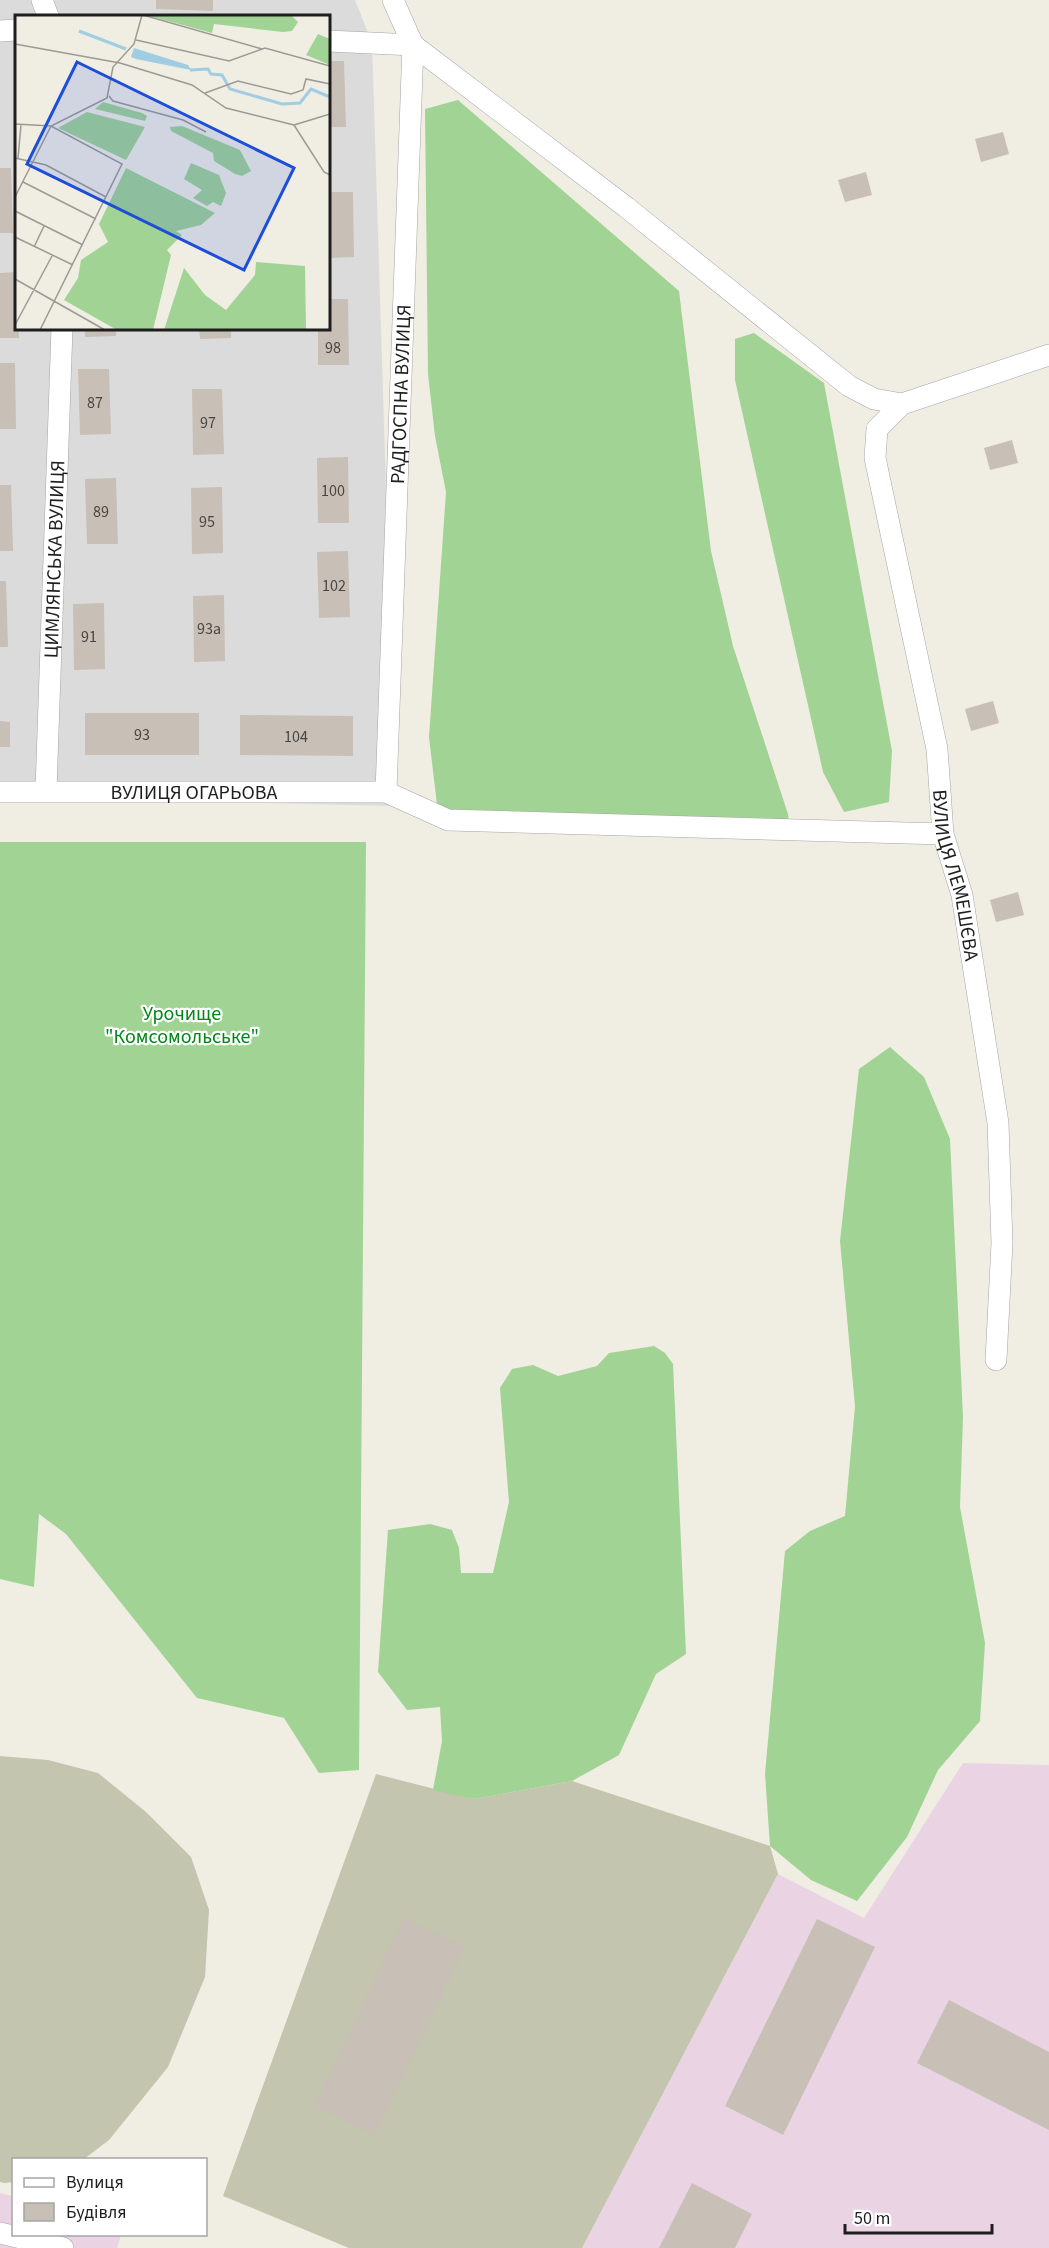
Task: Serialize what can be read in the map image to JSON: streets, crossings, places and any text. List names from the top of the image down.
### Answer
{
  "streets": {
    "street": [
      "РАДГОСПНА ВУЛИЦЯ",
      "ЦИМЛЯНСЬКА ВУЛИЦЯ",
      "ВУЛИЦЯ ОГАРЬОВА",
      "ВУЛИЦЯ ЛЕМЕШЄВА"
    ]
  },
  "crossings": [
    ["РАДГОСПНА ВУЛИЦЯ", "ВУЛИЦЯ ОГАРЬОВА"],
    ["ЦИМЛЯНСЬКА ВУЛИЦЯ", "ВУЛИЦЯ ОГАРЬОВА"]
  ],
  "parks": ["Урочище \"Комсомольське\""],
  "house_numbers": [
    "98",
    "87",
    "97",
    "100",
    "89",
    "95",
    "102",
    "93а",
    "91",
    "93",
    "104"
  ],
  "legend": ["Вулиця", "Будівля"],
  "scale_bar": "50 m"
}
